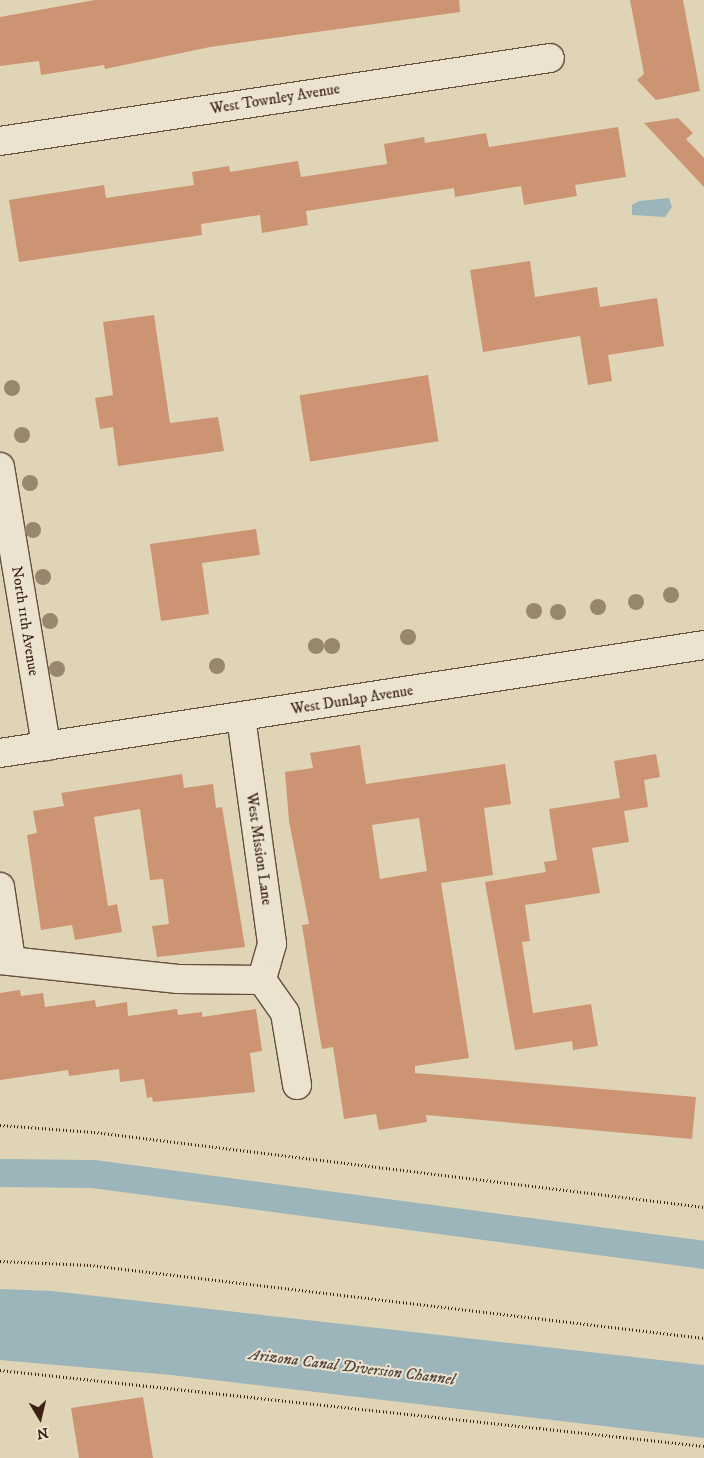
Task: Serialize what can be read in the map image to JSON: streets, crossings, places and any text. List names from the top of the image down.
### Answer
{
  "streets": {
    "street": [
      "West Townley Avenue",
      "North 11th Avenue",
      "West Dunlap Avenue",
      "West Mission Lane"
    ]
  },
  "crossings": [
    ["North 11th Avenue", "West Dunlap Avenue"],
    ["West Dunlap Avenue", "West Mission Lane"]
  ],
  "water": ["Arizona Canal Diversion Channel"],
  "north": "bottom"
}
